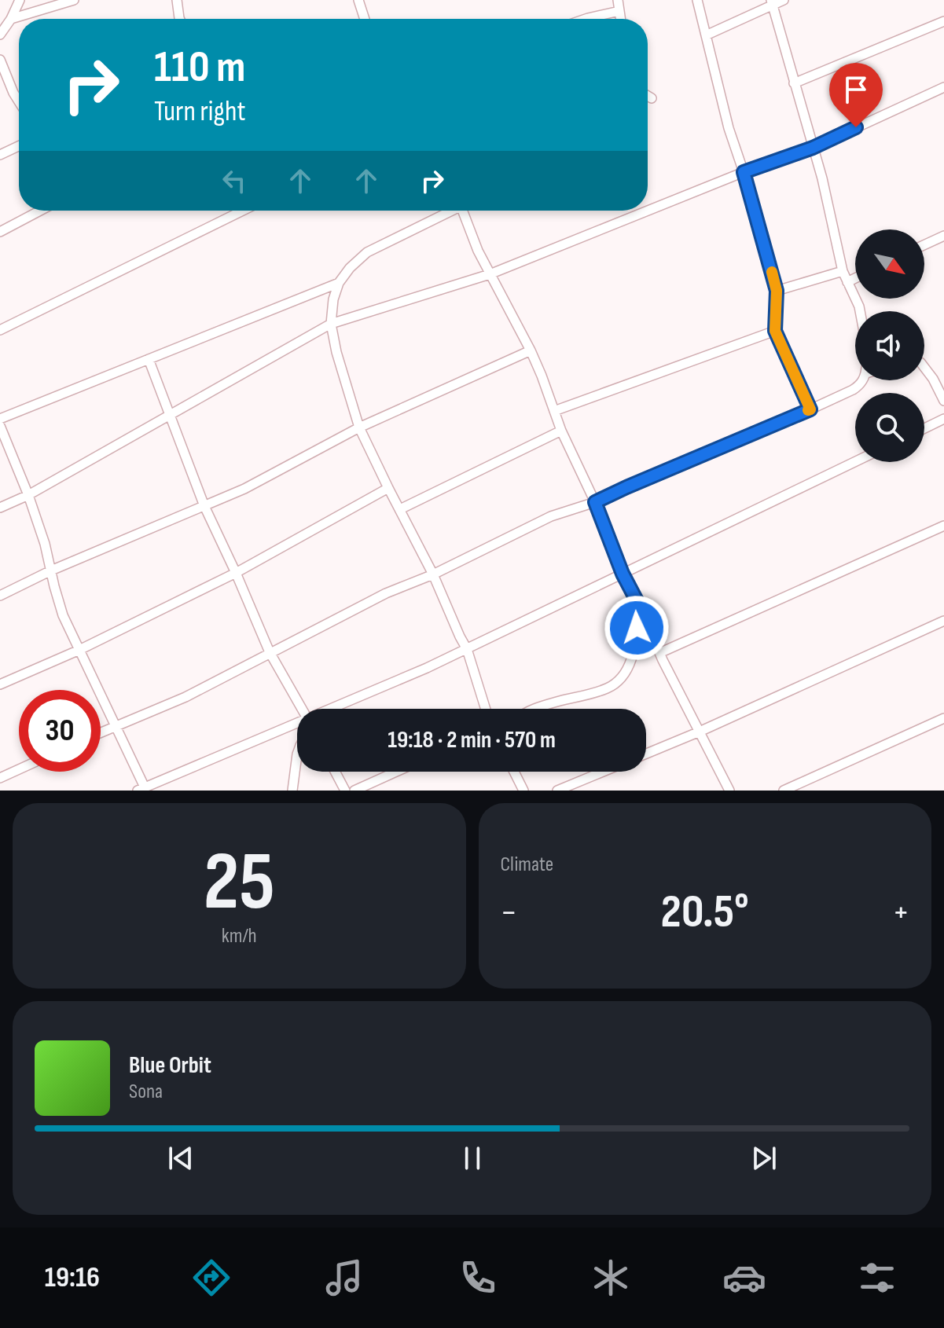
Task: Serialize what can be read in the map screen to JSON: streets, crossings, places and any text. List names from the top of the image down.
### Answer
{
  "north": "bottom right",
  "page": {
    "turn": ["110 m", "Turn right"],
    "limit": "30",
    "trip": "19:18 · 2 min · 570 m",
    "tile": [
      ["25", "km/h"],
      "Climate"
    ],
    "heat": ["−", "20.5°", "+"],
    "song": ["Blue Orbit", "Sona"],
    "tabs": "19:16"
  }
}
